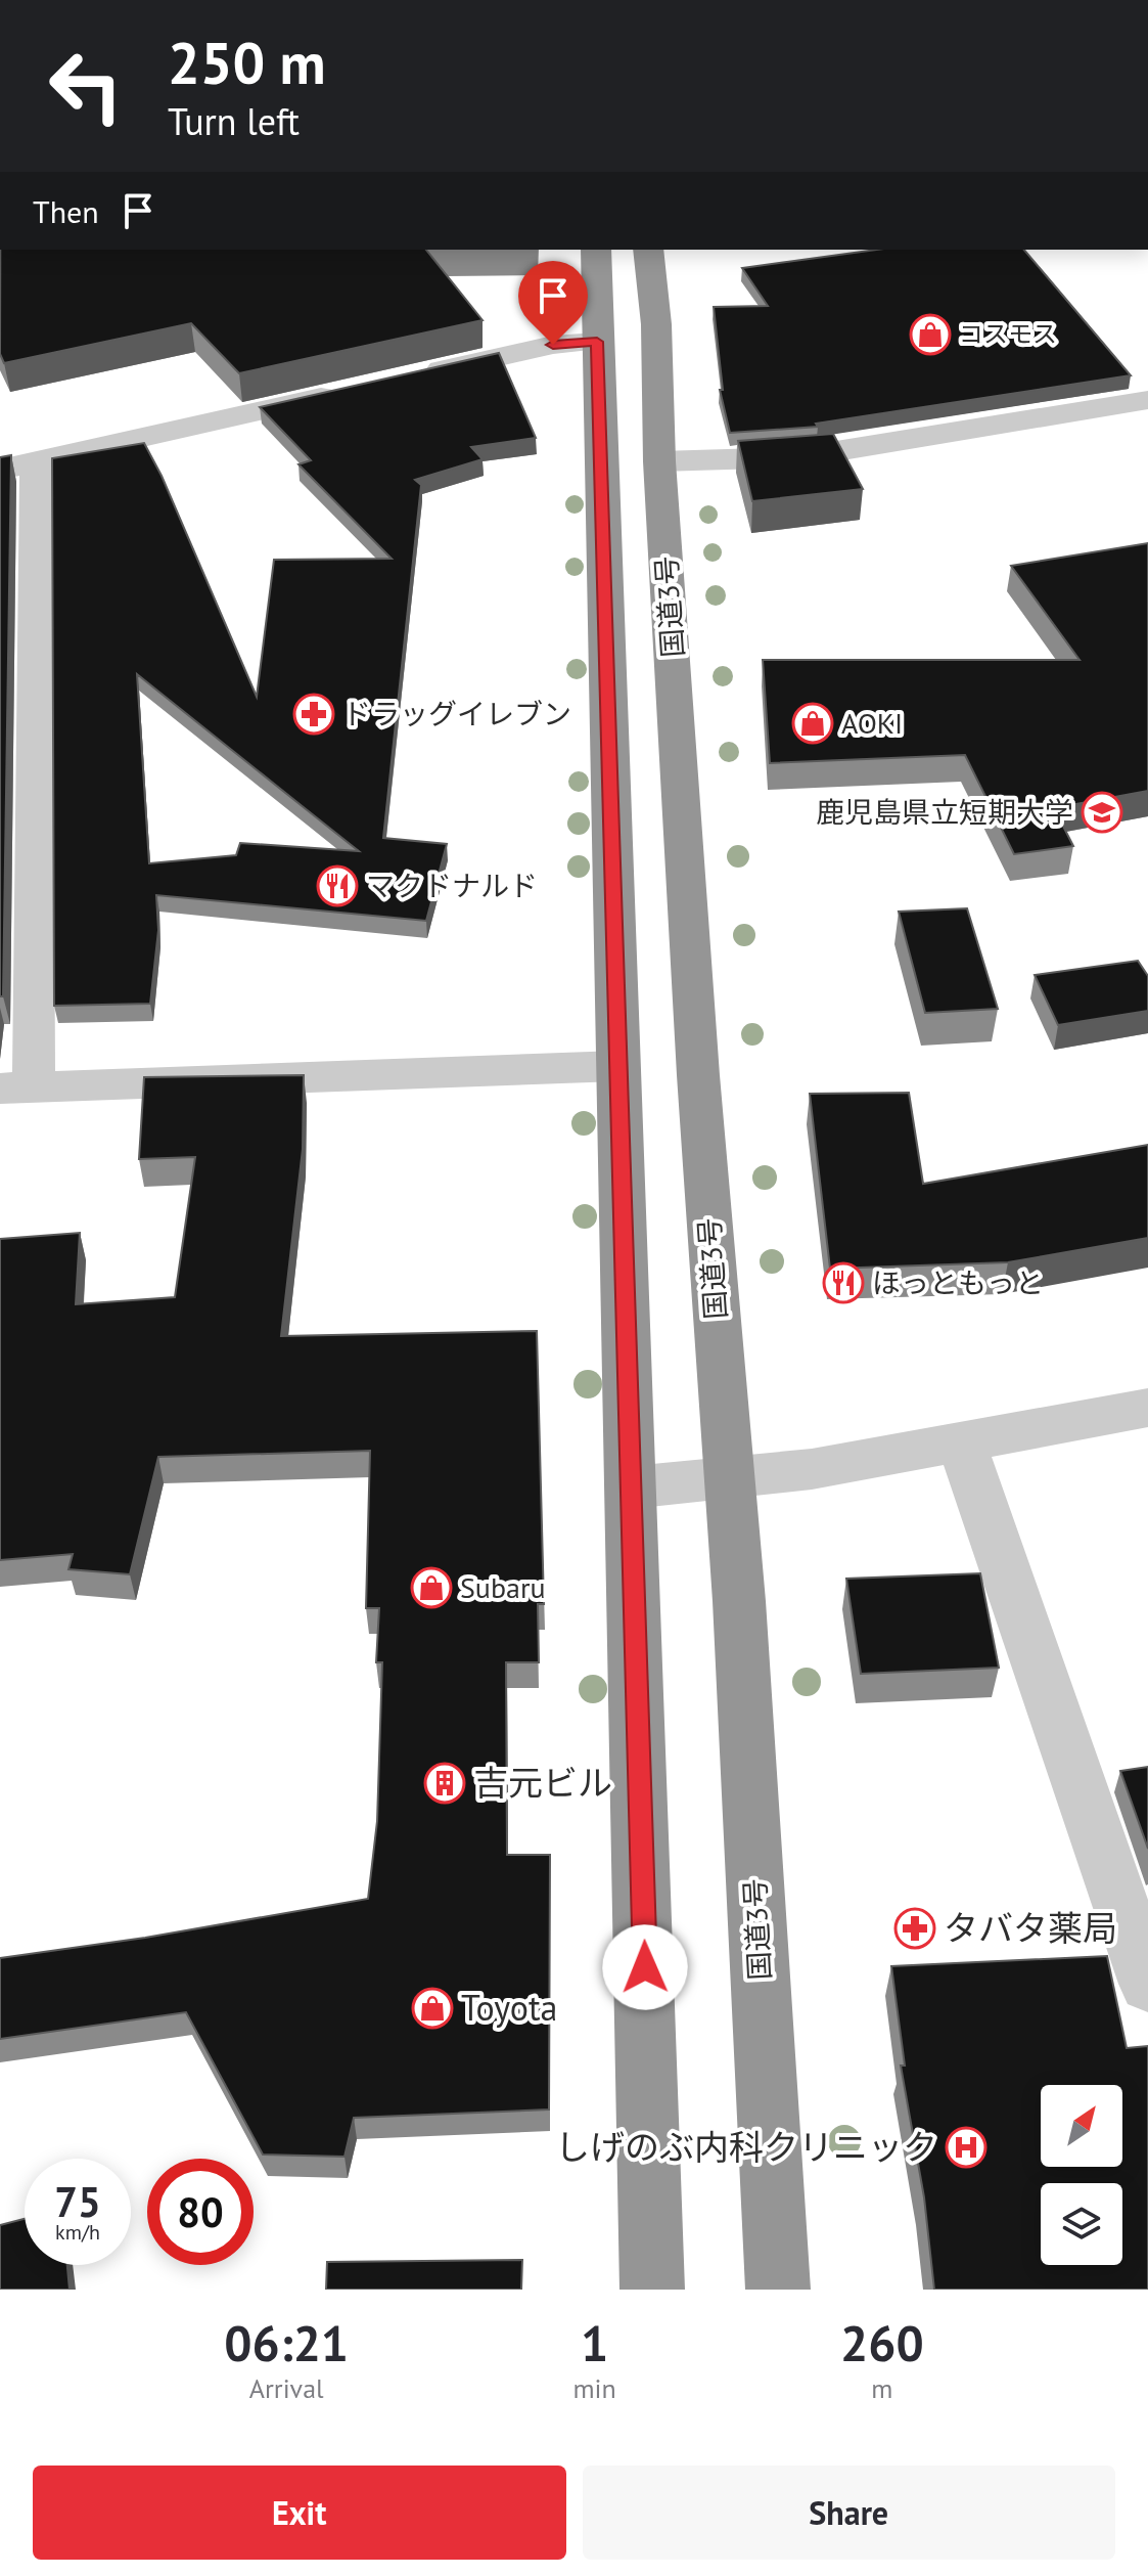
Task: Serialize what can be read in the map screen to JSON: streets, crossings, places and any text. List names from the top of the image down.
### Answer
{
  "streets": {
    "highway": ["国道3号"]
  },
  "places": {
    "shop": [
      "コスモス",
      "AOKI",
      "Subaru",
      "Toyota"
    ],
    "pharmacy": ["ドラッグイレブン", "タバタ薬局"],
    "school or university": ["鹿児島県立短期大学"],
    "restaurant": ["マクドナルド", "ほっともっと"],
    "building": ["吉元ビル"],
    "hospital": ["しげのぶ内科クリニック"]
  },
  "north": "top right",
  "page": {
    "turn": ["250 m", "Turn left"],
    "then": "Then",
    "speed": "75 km/h",
    "limit": "80",
    "eta": [
      "06:21",
      "Arrival",
      "1",
      "min",
      "260",
      "m"
    ],
    "buttons": ["Exit", "Share"]
  }
}
